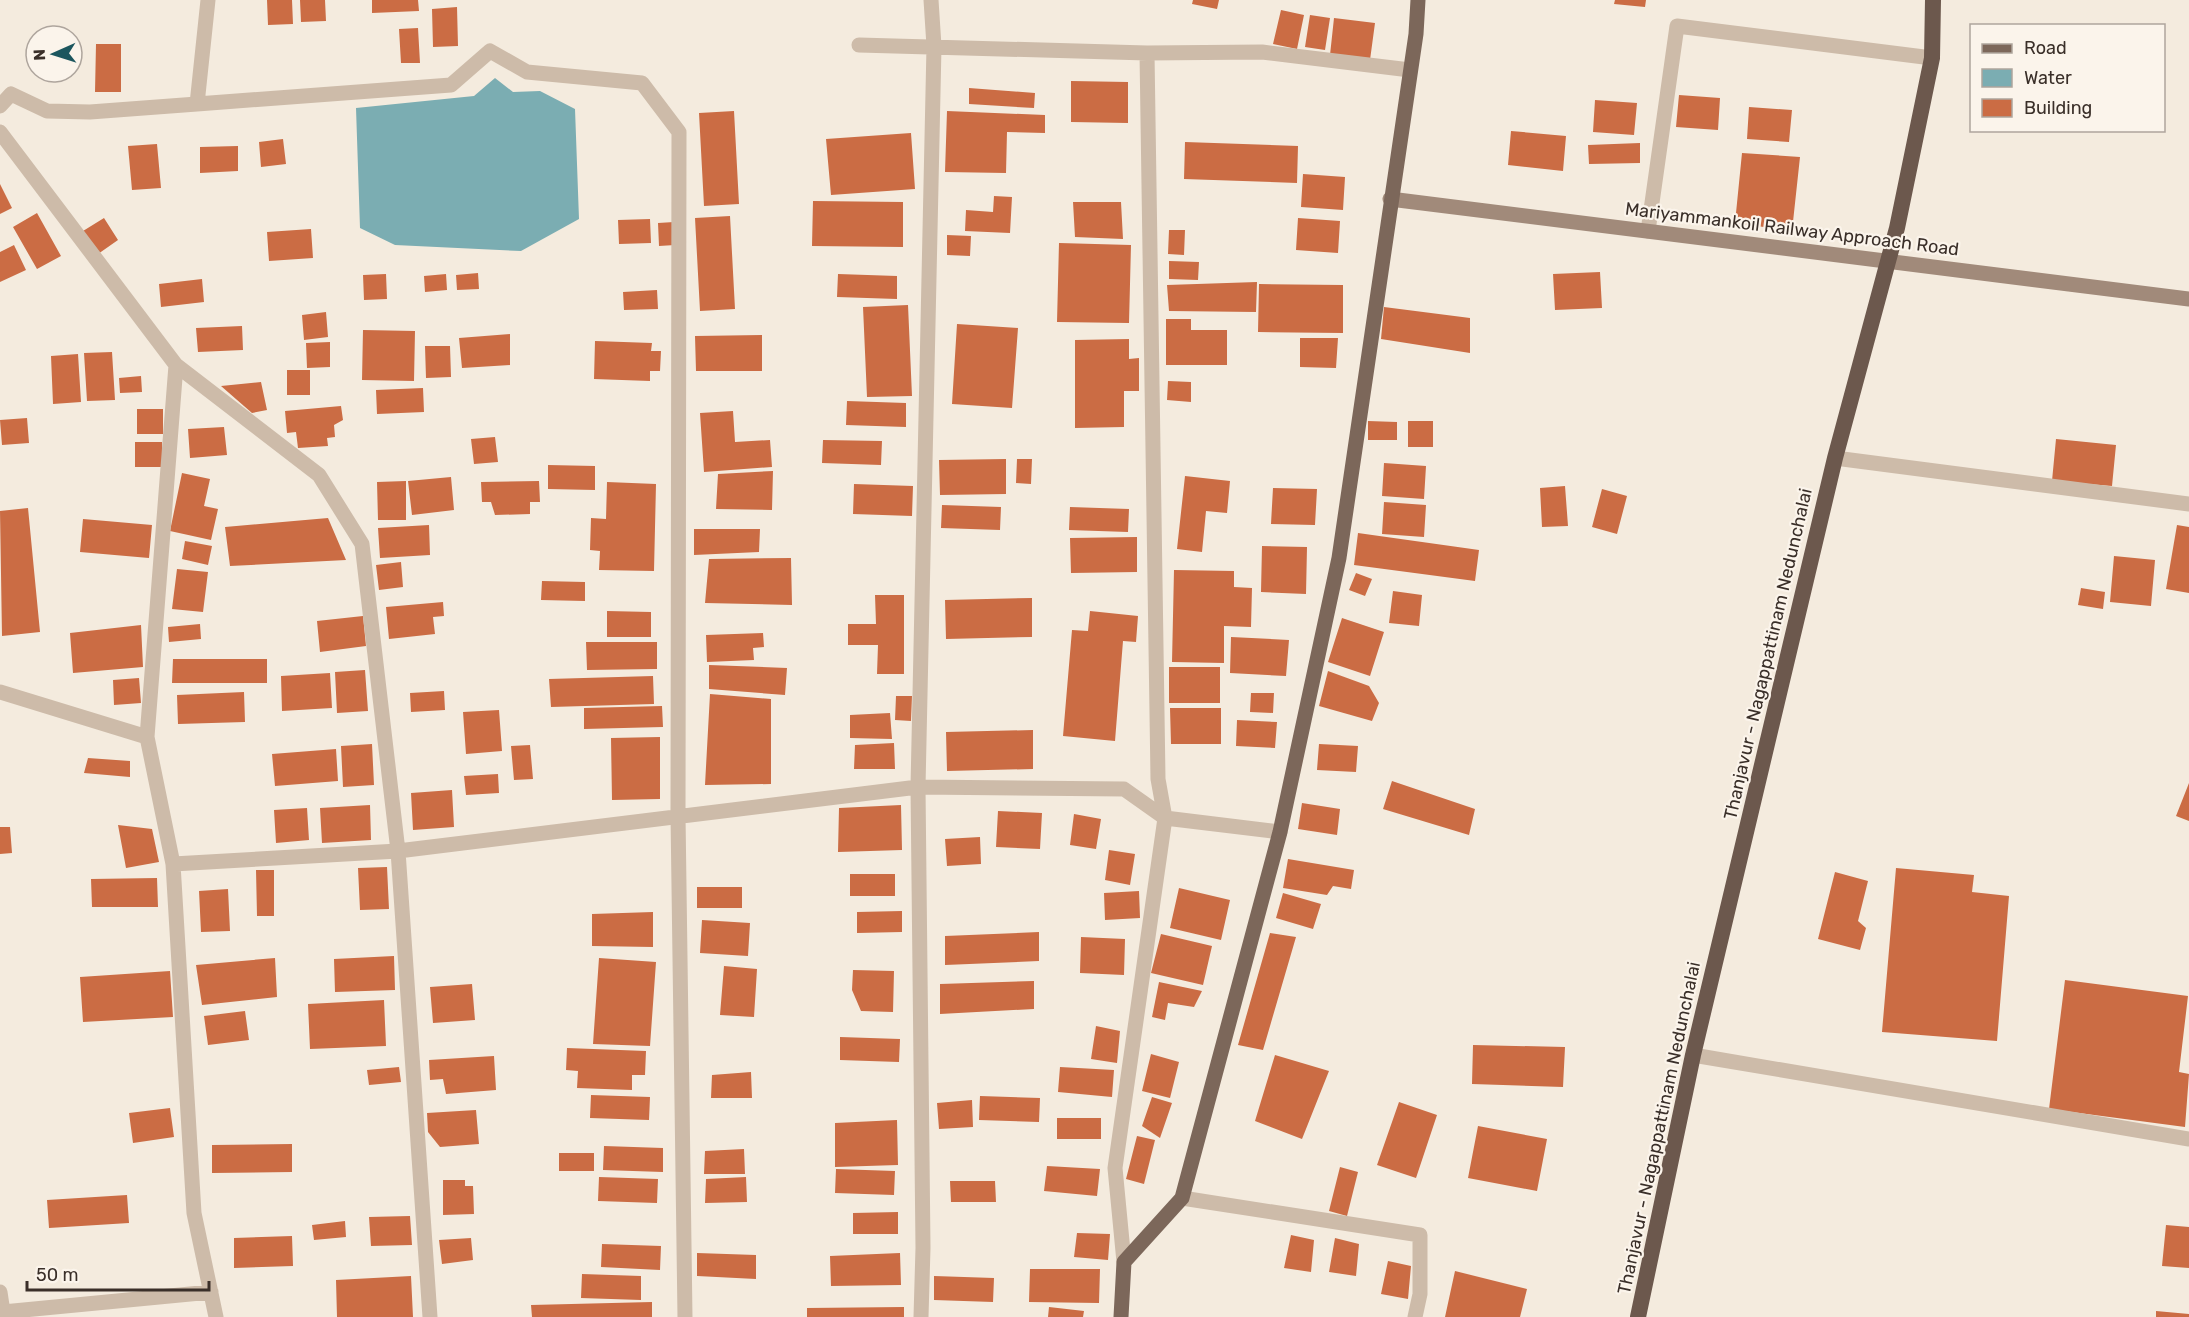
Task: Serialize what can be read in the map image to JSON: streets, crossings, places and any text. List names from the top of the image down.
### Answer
{
  "streets": {
    "highway": ["Thanjavur - Nagappattinam Nedunchalai"],
    "main road": ["Mariyammankoil Railway Approach Road"]
  },
  "crossings": [
    ["Mariyammankoil Railway Approach Road", "Thanjavur - Nagappattinam Nedunchalai"]
  ],
  "legend": ["Road", "Water", "Building"],
  "scale_bar": "50 m",
  "north": "left"
}
